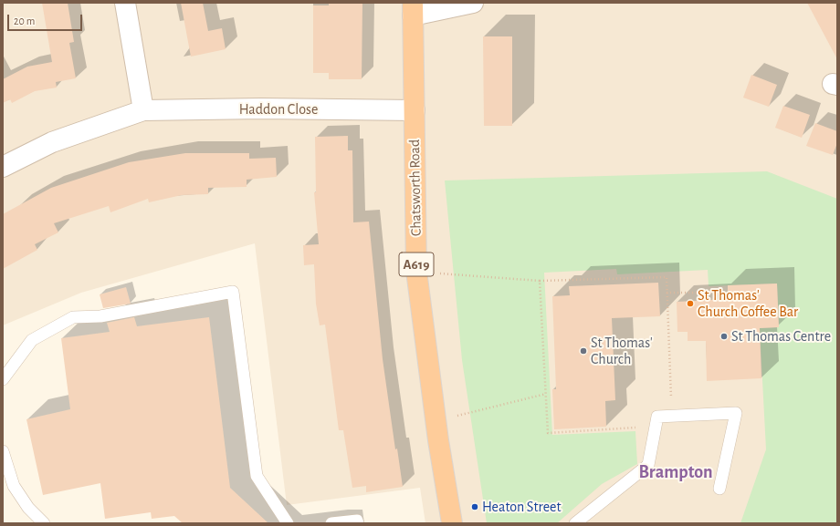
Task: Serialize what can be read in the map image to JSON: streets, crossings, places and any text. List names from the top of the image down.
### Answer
{
  "streets": {
    "highway": ["Chatsworth Road", "A619"],
    "street": ["Haddon Close"]
  },
  "crossings": [
    ["Haddon Close", "Chatsworth Road"]
  ],
  "districts": ["Brampton"],
  "places": [
    "St Thomas' Church Coffee Bar",
    "St Thomas Centre",
    "St Thomas' Church",
    "Heaton Street"
  ],
  "scale_bar": "20 m"
}
